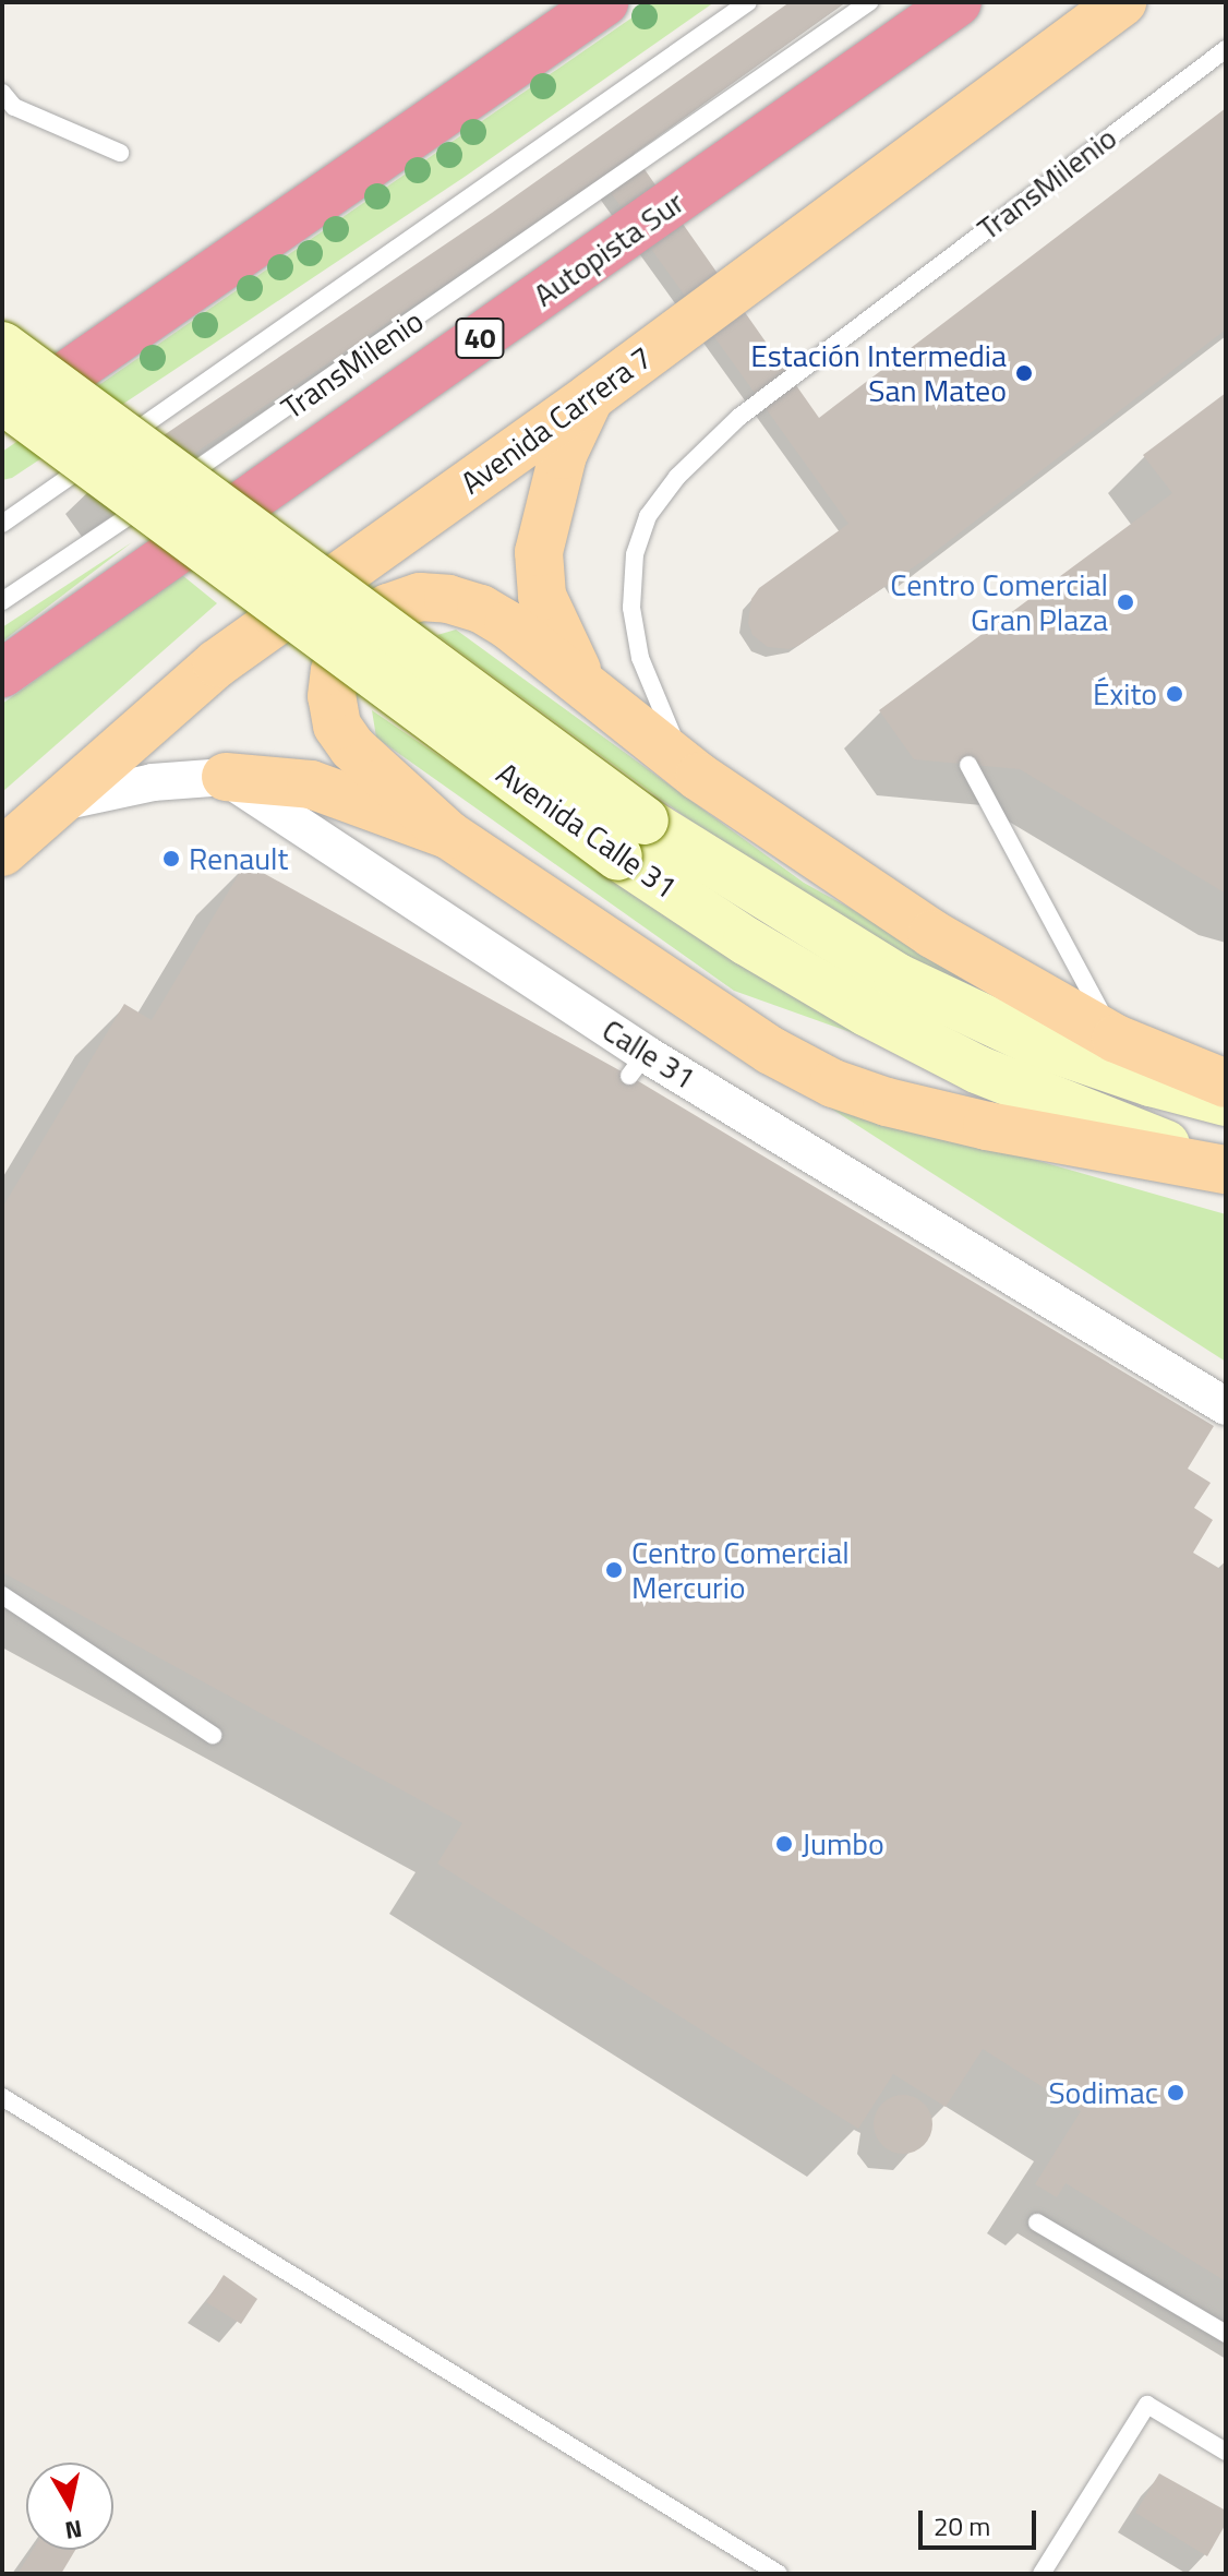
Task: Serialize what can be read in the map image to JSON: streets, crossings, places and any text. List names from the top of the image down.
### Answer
{
  "streets": {
    "highway": ["Autopista Sur", "40"],
    "main road": ["Avenida Carrera 7", "Avenida Calle 31"],
    "street": ["Calle 31"],
    "lane": ["TransMilenio"]
  },
  "places": [
    "Estación Intermedia San Mateo",
    "Centro Comercial Gran Plaza",
    "Éxito",
    "Renault",
    "Centro Comercial Mercurio",
    "Jumbo",
    "Sodimac"
  ],
  "scale_bar": "20 m",
  "north": "bottom"
}
